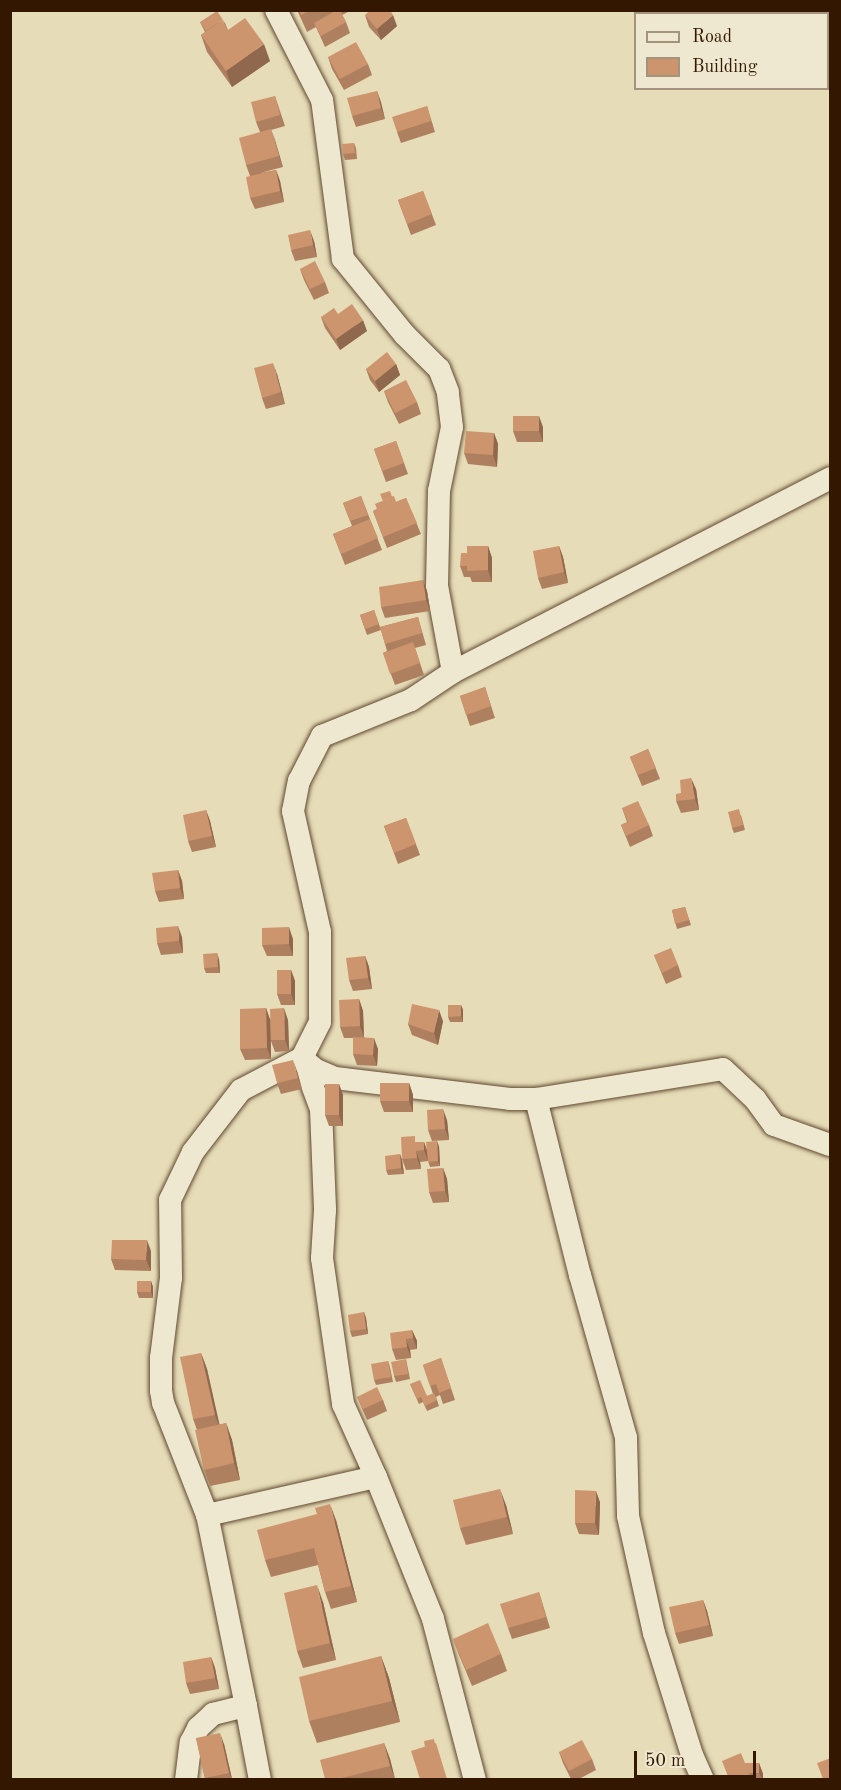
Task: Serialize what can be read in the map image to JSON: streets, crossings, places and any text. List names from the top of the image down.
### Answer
{
  "legend": ["Road", "Building"],
  "scale_bar": "50 m"
}
